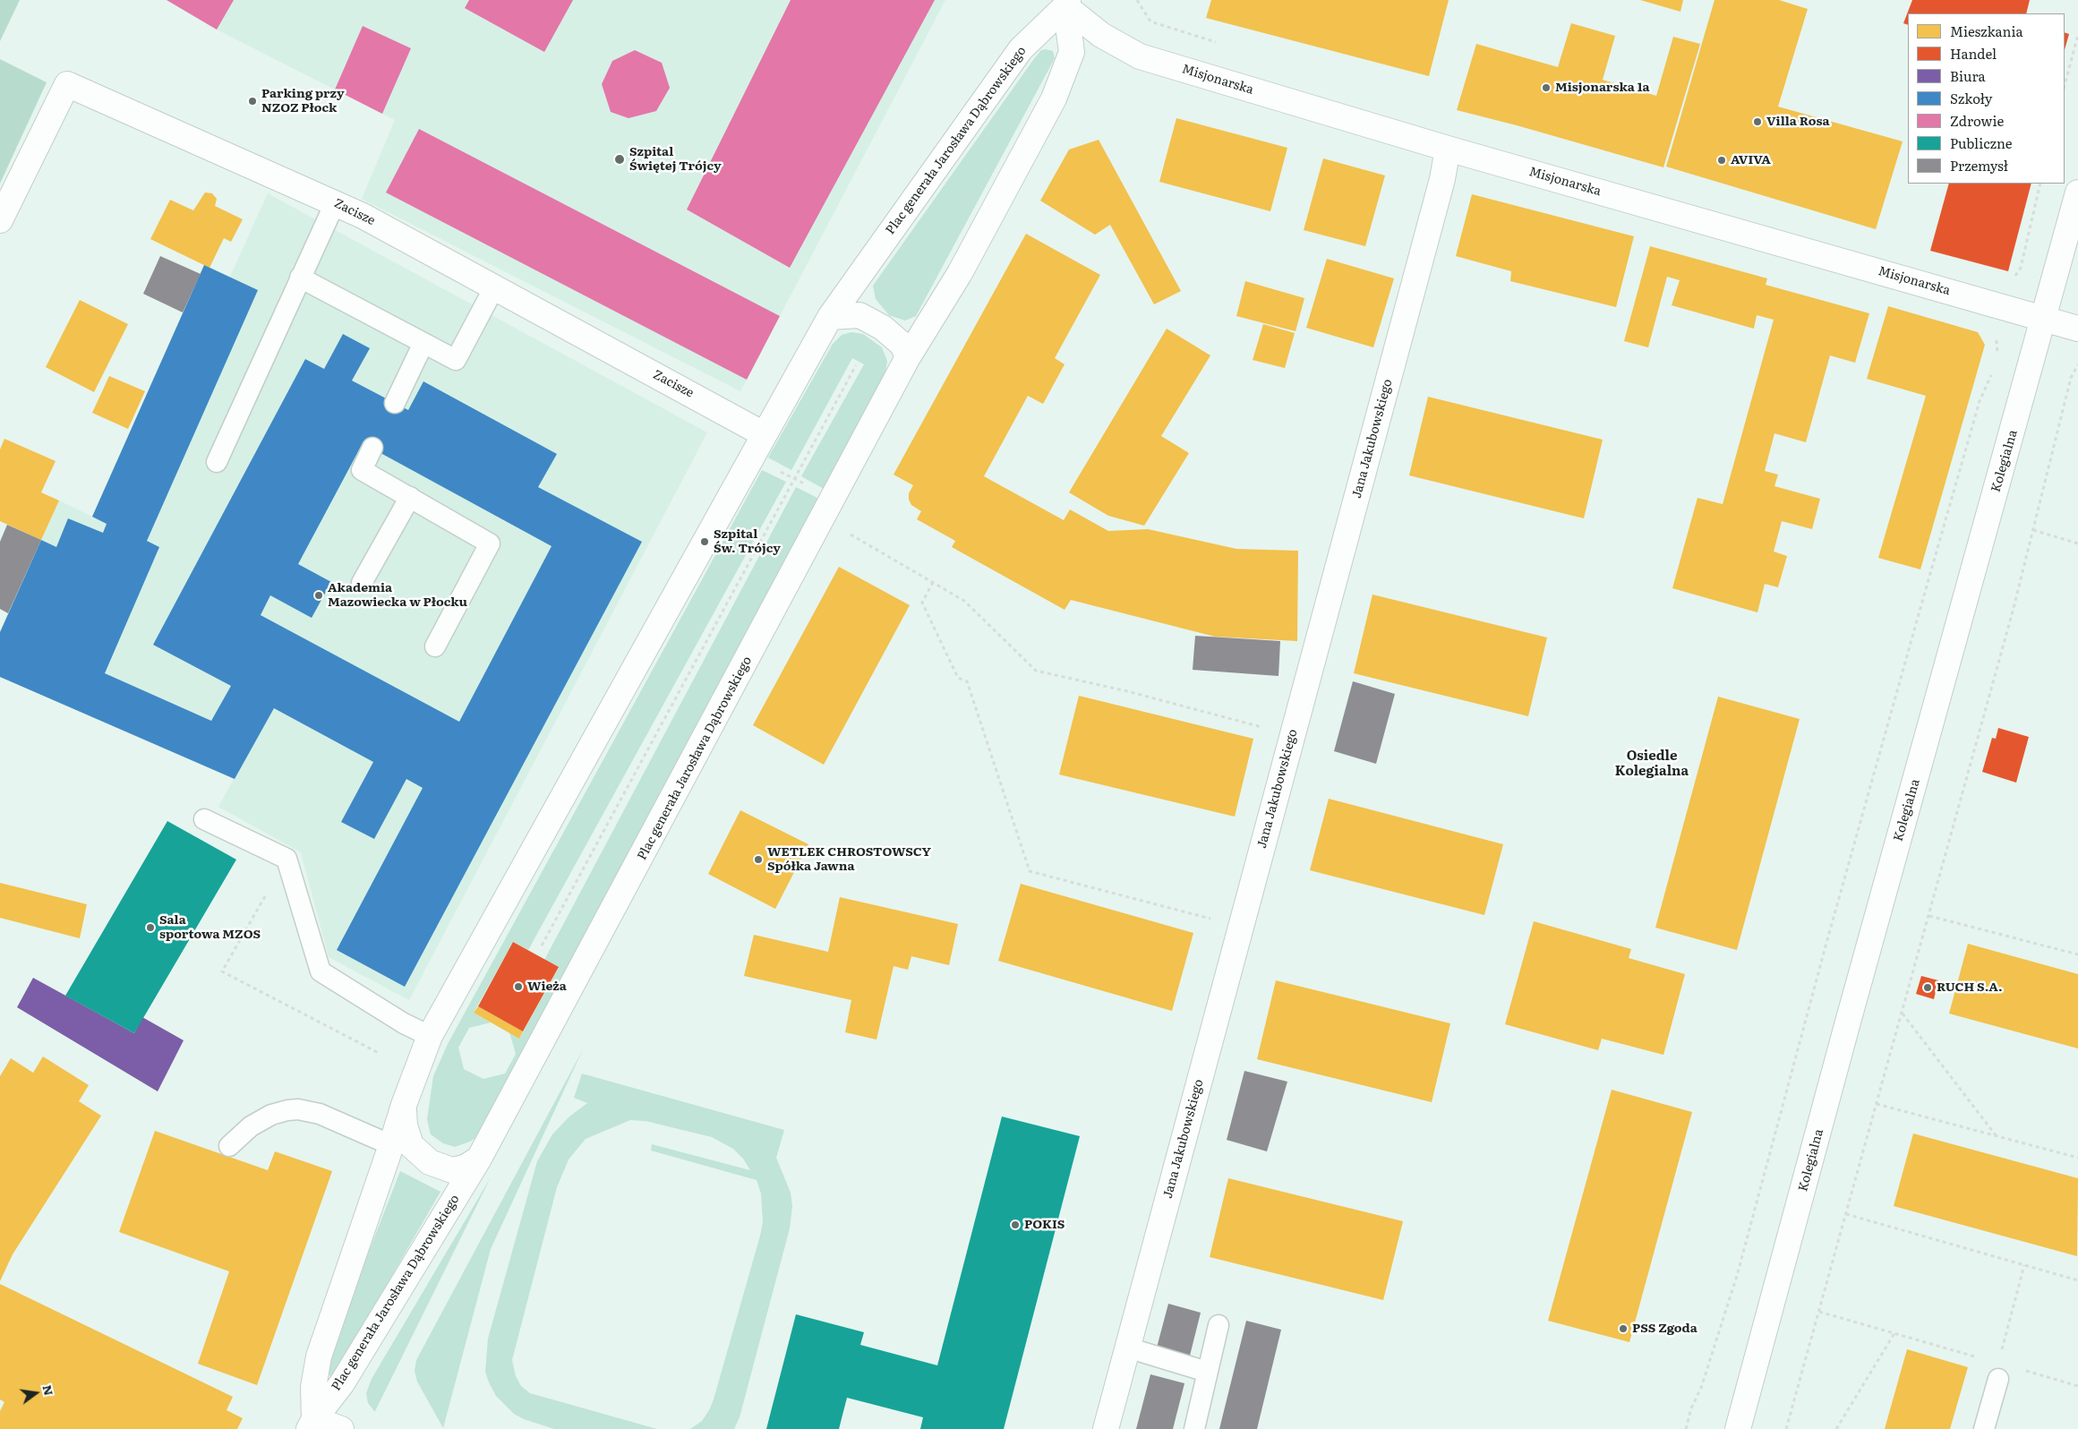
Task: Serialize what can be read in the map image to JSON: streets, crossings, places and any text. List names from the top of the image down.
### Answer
{
  "streets": {
    "street": [
      "Misjonarska",
      "Plac generała Jarosława Dąbrowskiego",
      "Zacisze",
      "Jana Jakubowskiego",
      "Kolegialna"
    ]
  },
  "crossings": [
    ["Misjonarska", "Plac generała Jarosława Dąbrowskiego"],
    ["Misjonarska", "Jana Jakubowskiego"],
    ["Misjonarska", "Kolegialna"],
    ["Plac generała Jarosława Dąbrowskiego", "Zacisze"]
  ],
  "districts": ["Osiedle Kolegialna"],
  "places": [
    "Misjonarska 1a",
    "Parking przy NZOZ Płock",
    "Villa Rosa",
    "Szpital Świętej Trójcy",
    "AVIVA",
    "Szpital Św. Trójcy",
    "Akademia Mazowiecka w Płocku",
    "WETLEK CHROSTOWSCY Spółka Jawna",
    "Sala sportowa MZOS",
    "Wieża",
    "RUCH S.A.",
    "POKIS",
    "PSS Zgoda"
  ],
  "legend": [
    "Mieszkania",
    "Handel",
    "Biura",
    "Szkoły",
    "Zdrowie",
    "Publiczne",
    "Przemysł"
  ],
  "north": "right"
}
